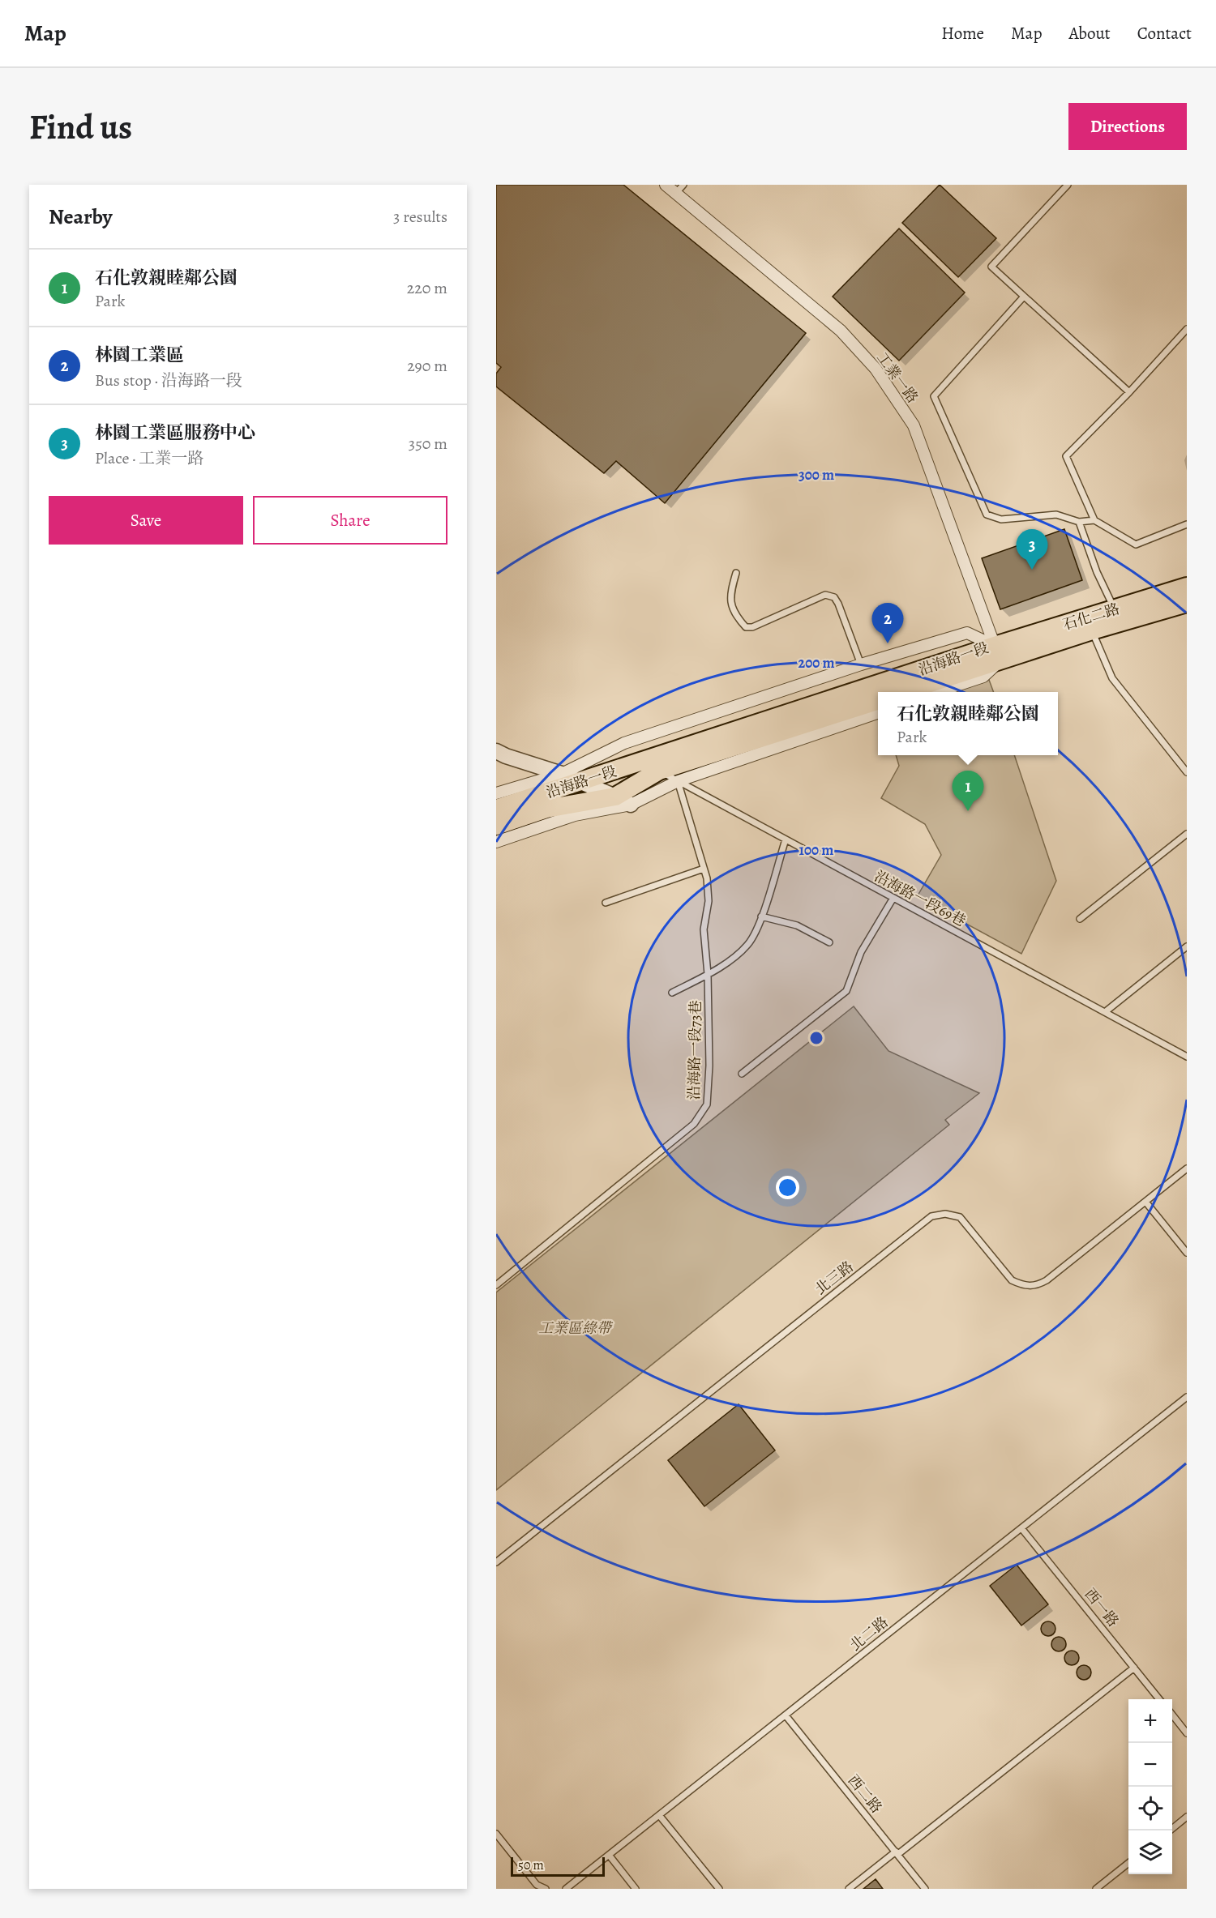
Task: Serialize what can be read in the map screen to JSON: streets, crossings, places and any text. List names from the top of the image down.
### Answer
{
  "streets": {
    "main road": ["石化二路", "沿海路一段"],
    "street": ["工業一路"],
    "lane": [
      "沿海路一段69巷",
      "沿海路一段73巷",
      "北三路",
      "西一路",
      "北二路",
      "西二路"
    ]
  },
  "crossings": [
    ["工業一路", "石化二路"],
    ["工業一路", "沿海路一段"],
    ["石化二路", "沿海路一段"],
    ["沿海路一段", "沿海路一段69巷"],
    ["沿海路一段", "沿海路一段73巷"],
    ["沿海路一段69巷", "沿海路一段73巷"],
    ["西一路", "北二路"],
    ["北二路", "西二路"]
  ],
  "parks": ["工業區綠帶"],
  "scale_bar": "50 m",
  "page": {
    "header": "Map",
    "nav": [
      "Home",
      "Map",
      "About",
      "Contact"
    ],
    "buttons": [
      "Directions",
      ["Save", "Share"]
    ],
    "title": "Find us",
    "heading": ["Nearby", "3 results"],
    "list": [
      {
        "mark": "1",
        "name": "石化敦親睦鄰公園",
        "note": "Park",
        "value": "220 m"
      },
      {
        "mark": "2",
        "name": "林園工業區",
        "note": "Bus stop · 沿海路一段",
        "value": "290 m"
      },
      {
        "mark": "3",
        "name": "林園工業區服務中心",
        "note": "Place · 工業一路",
        "value": "350 m"
      }
    ],
    "pins": ["3", "2", "1"],
    "popup": ["石化敦親睦鄰公園", "Park"],
    "map_buttons": ["+", "−"],
    "scale": "50 m"
  },
  "rings": ["300 m", "200 m", "100 m"]
}
